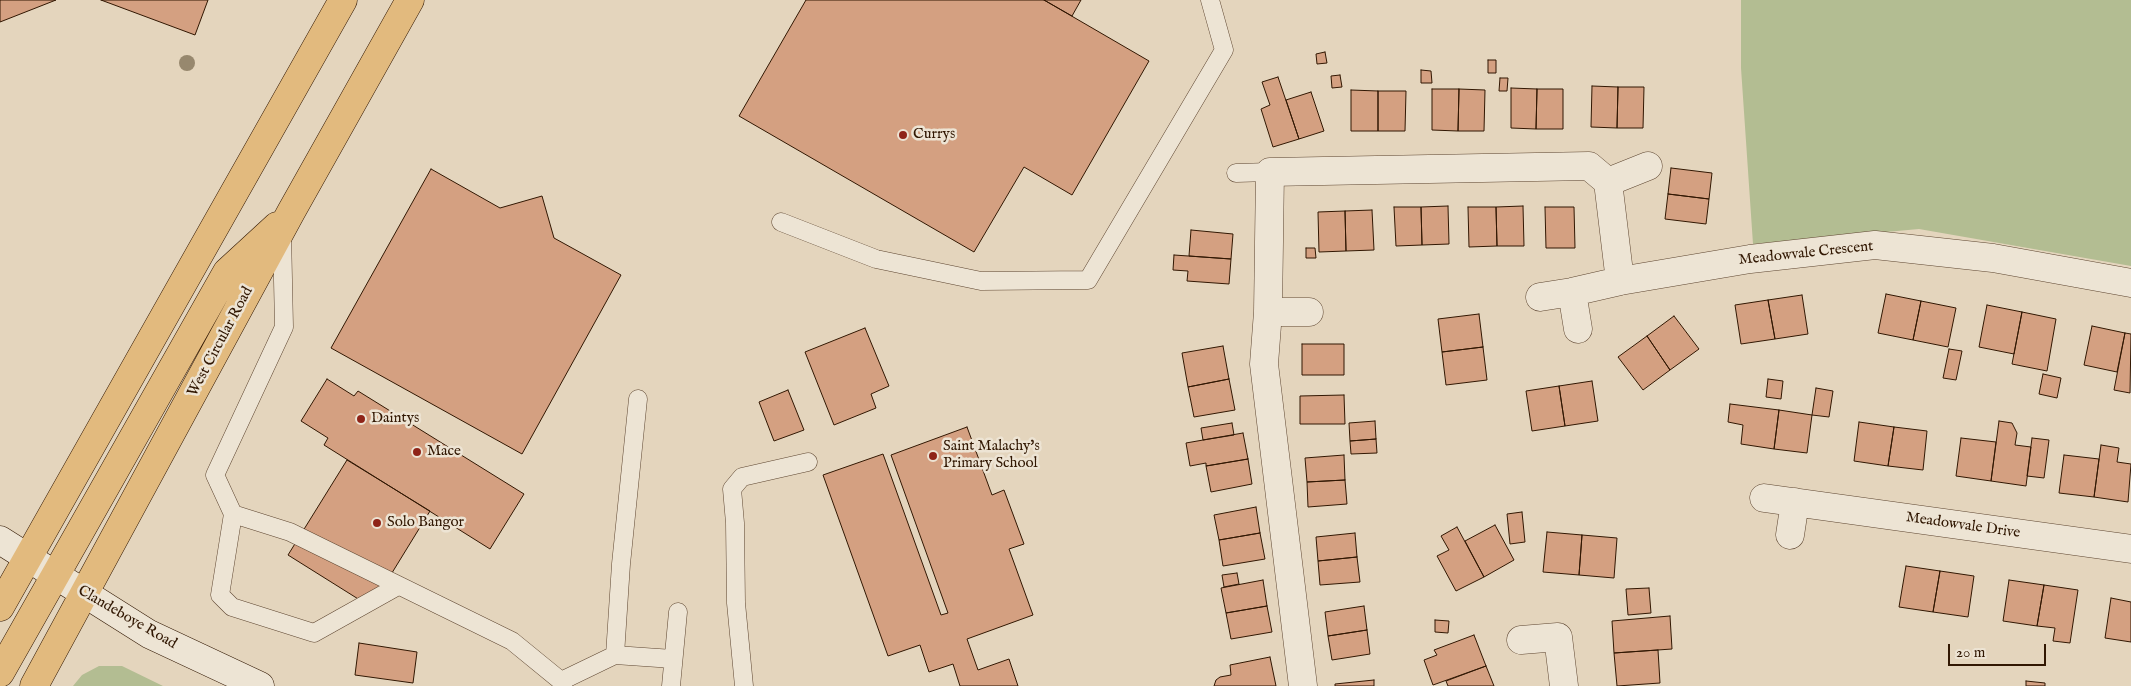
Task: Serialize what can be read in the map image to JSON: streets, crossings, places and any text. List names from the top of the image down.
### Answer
{
  "streets": {
    "highway": ["West Circular Road"],
    "street": ["Meadowvale Crescent", "Meadowvale Drive", "Clandeboye Road"]
  },
  "crossings": [
    ["West Circular Road", "Clandeboye Road"]
  ],
  "places": [
    "Currys",
    "Daintys",
    "Mace",
    "Saint Malachy's Primary School",
    "Solo Bangor"
  ],
  "scale_bar": "20 m"
}
